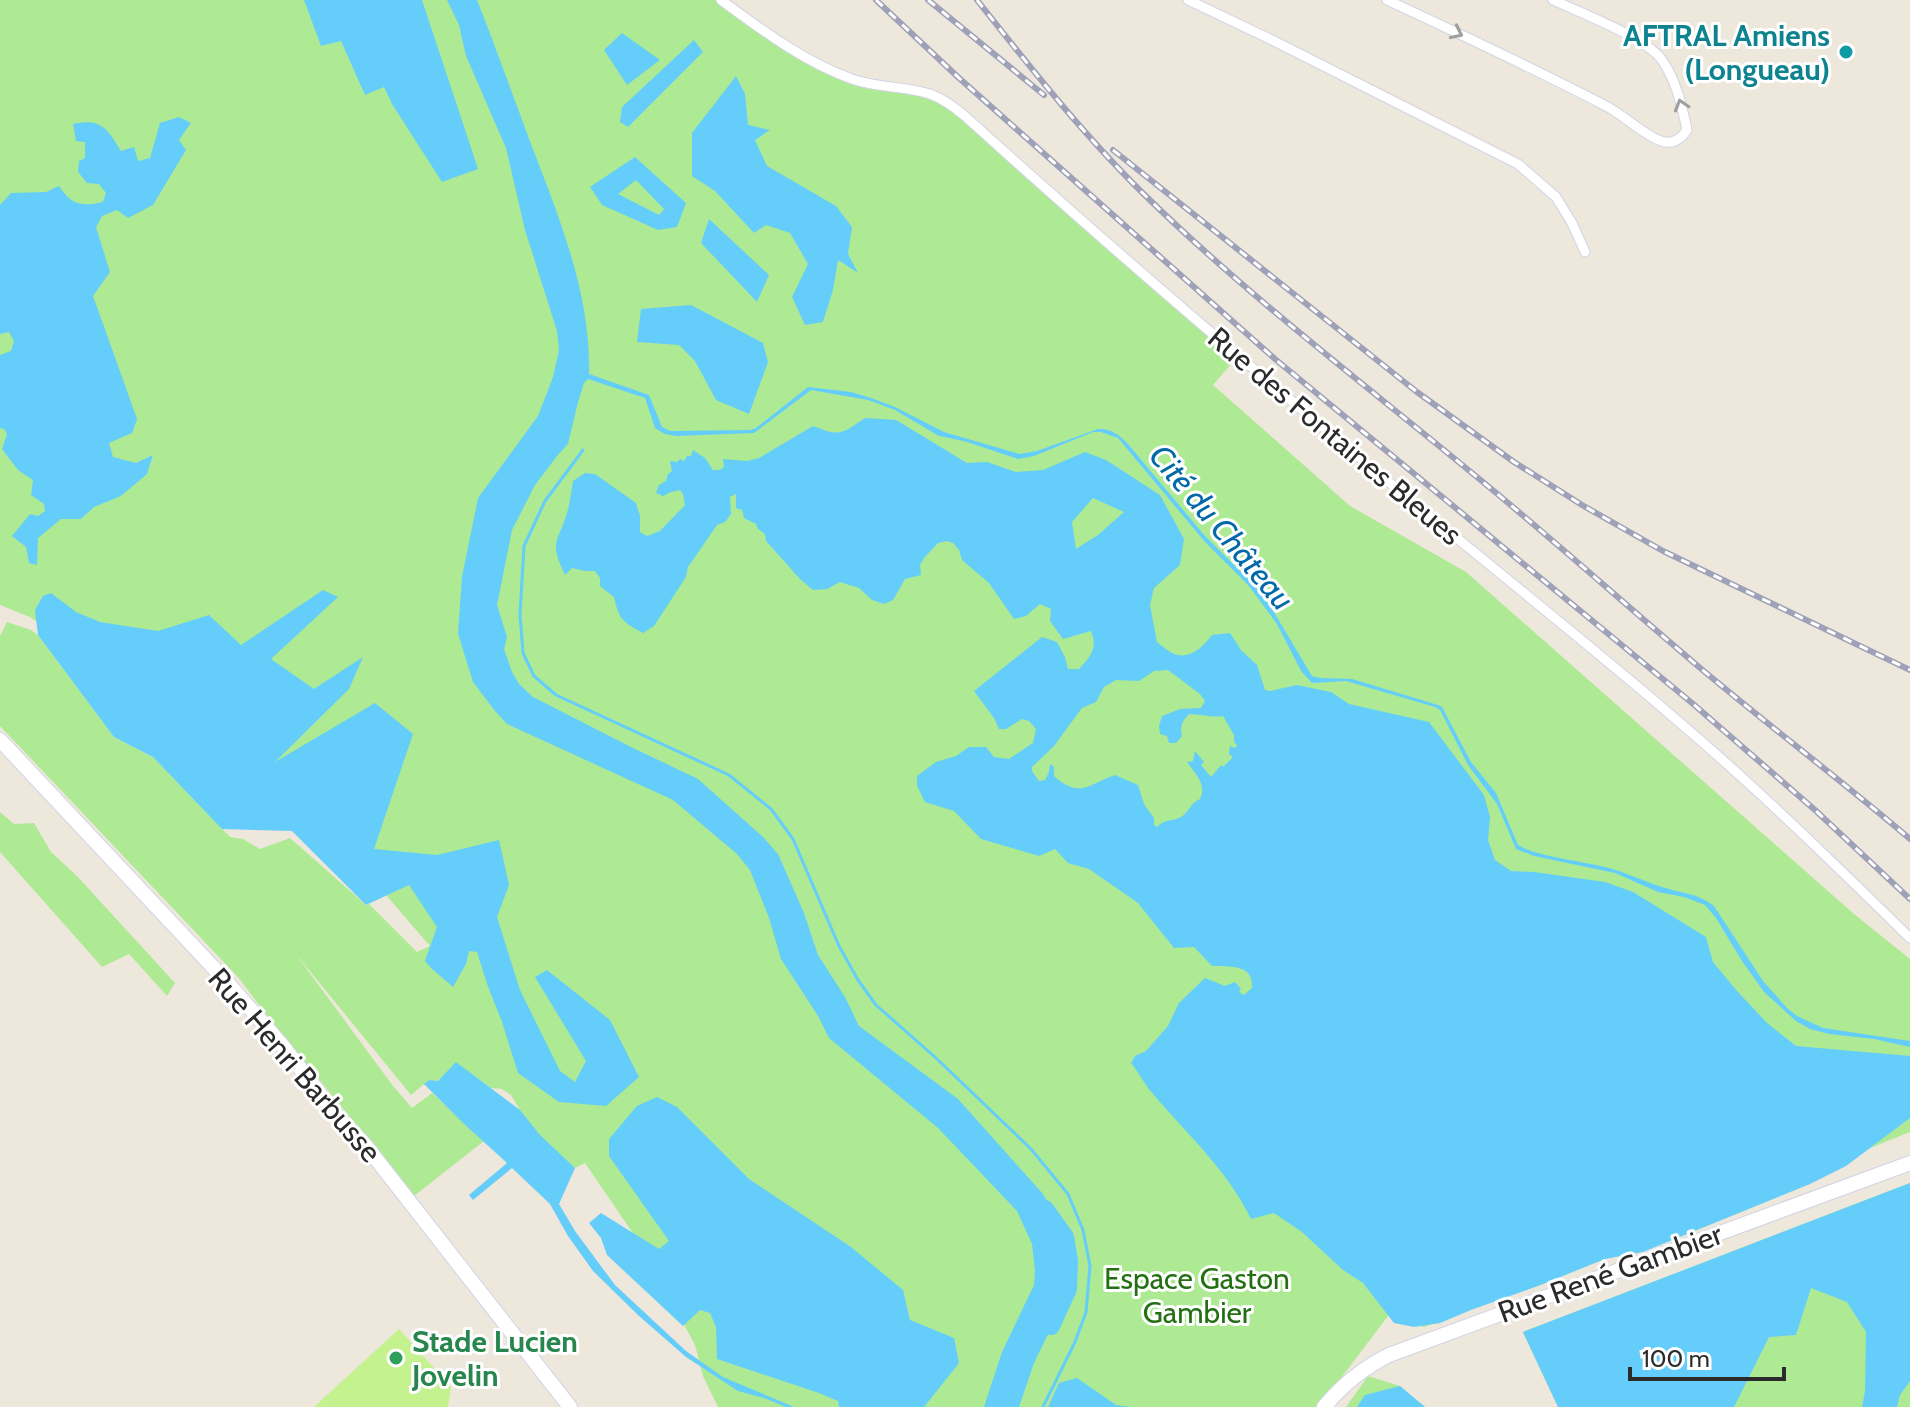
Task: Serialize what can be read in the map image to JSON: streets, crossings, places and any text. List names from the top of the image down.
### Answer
{
  "streets": {
    "street": ["Rue des Fontaines Bleues", "Rue Henri Barbusse", "Rue René Gambier"]
  },
  "water": ["Cité du Château"],
  "parks": ["Espace Gaston Gambier"],
  "places": ["AFTRAL Amiens (Longueau)", "Stade Lucien Jovelin"],
  "scale_bar": "100 m"
}
